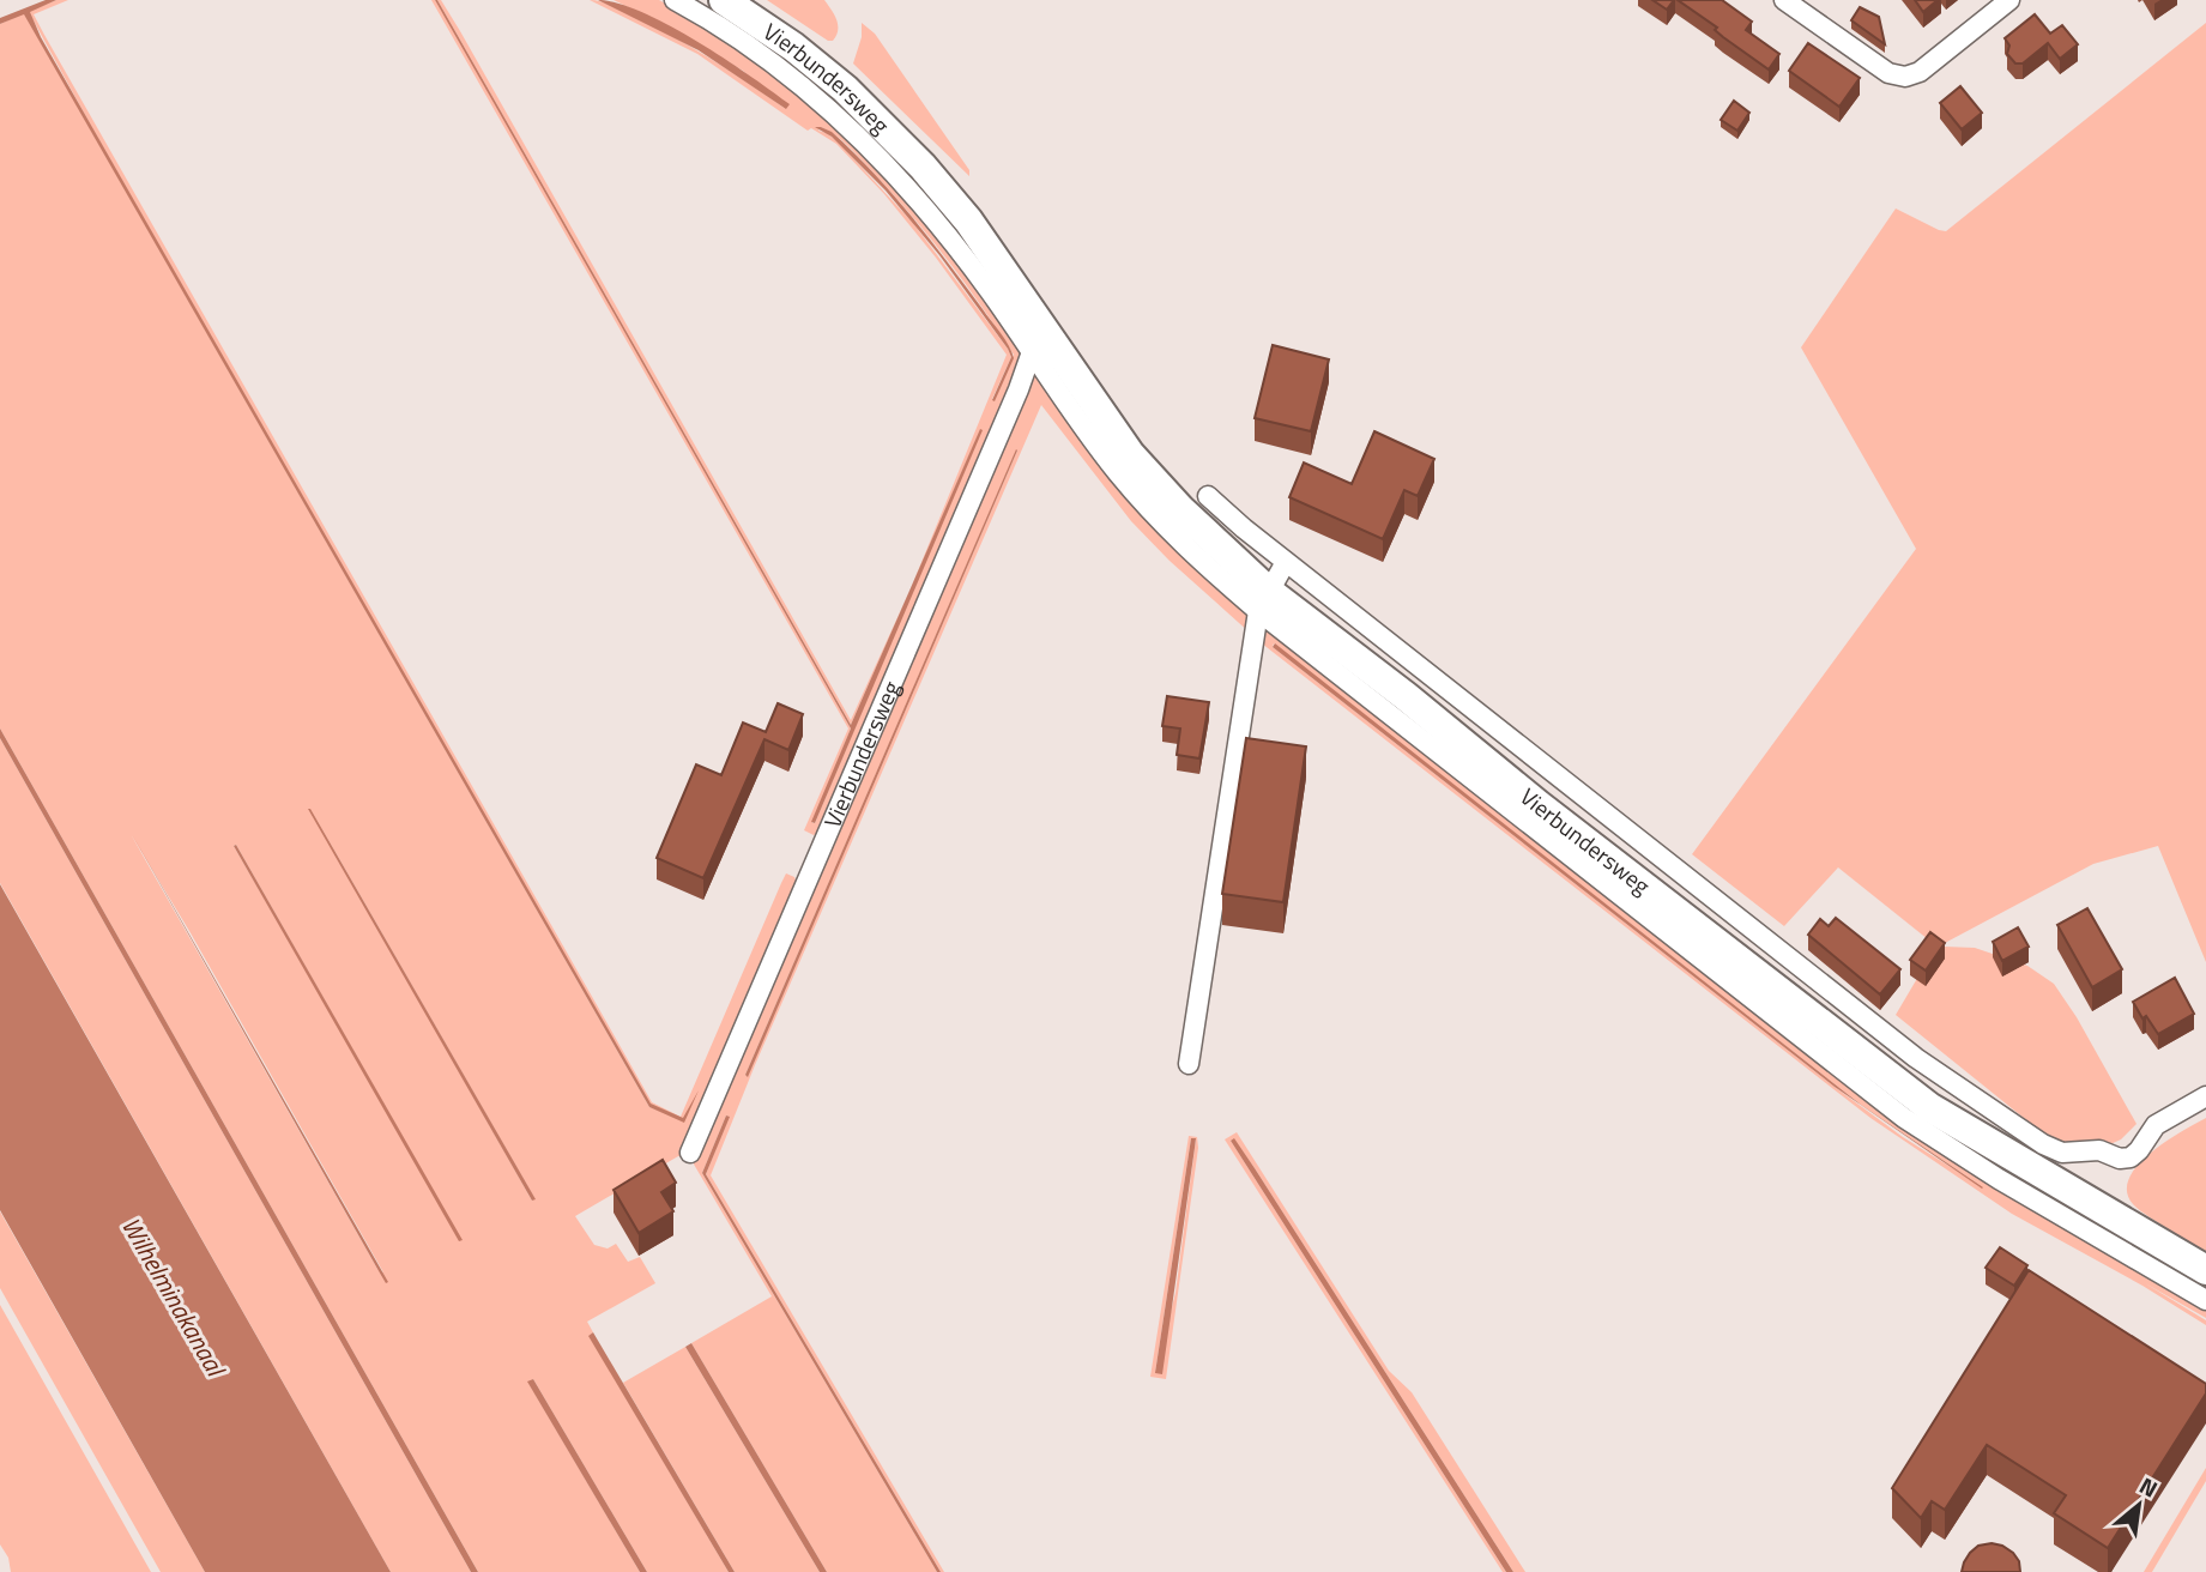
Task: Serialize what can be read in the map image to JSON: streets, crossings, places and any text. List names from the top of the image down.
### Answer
{
  "streets": {
    "main road": ["Vierbundersweg"]
  },
  "water": ["Wilhelminakanaal"],
  "north": "top right"
}
